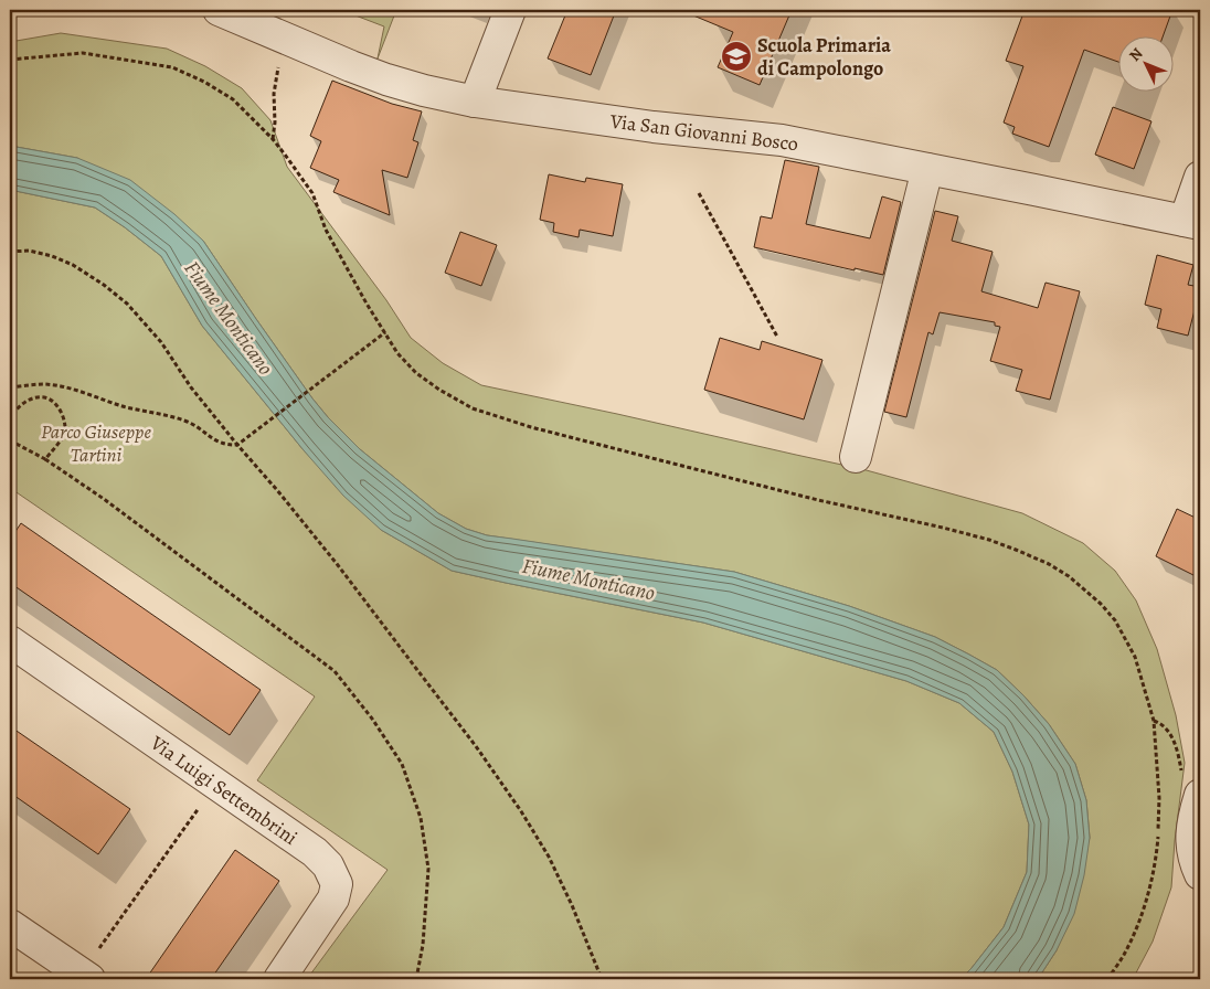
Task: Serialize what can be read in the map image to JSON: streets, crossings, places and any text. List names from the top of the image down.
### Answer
{
  "streets": {
    "street": ["Via San Giovanni Bosco", "Via Luigi Settembrini"]
  },
  "water": ["Fiume Monticano"],
  "parks": ["Parco Giuseppe Tartini"],
  "places": {
    "school or university": ["Scuola Primaria di Campolongo"]
  },
  "north": "top left"
}
